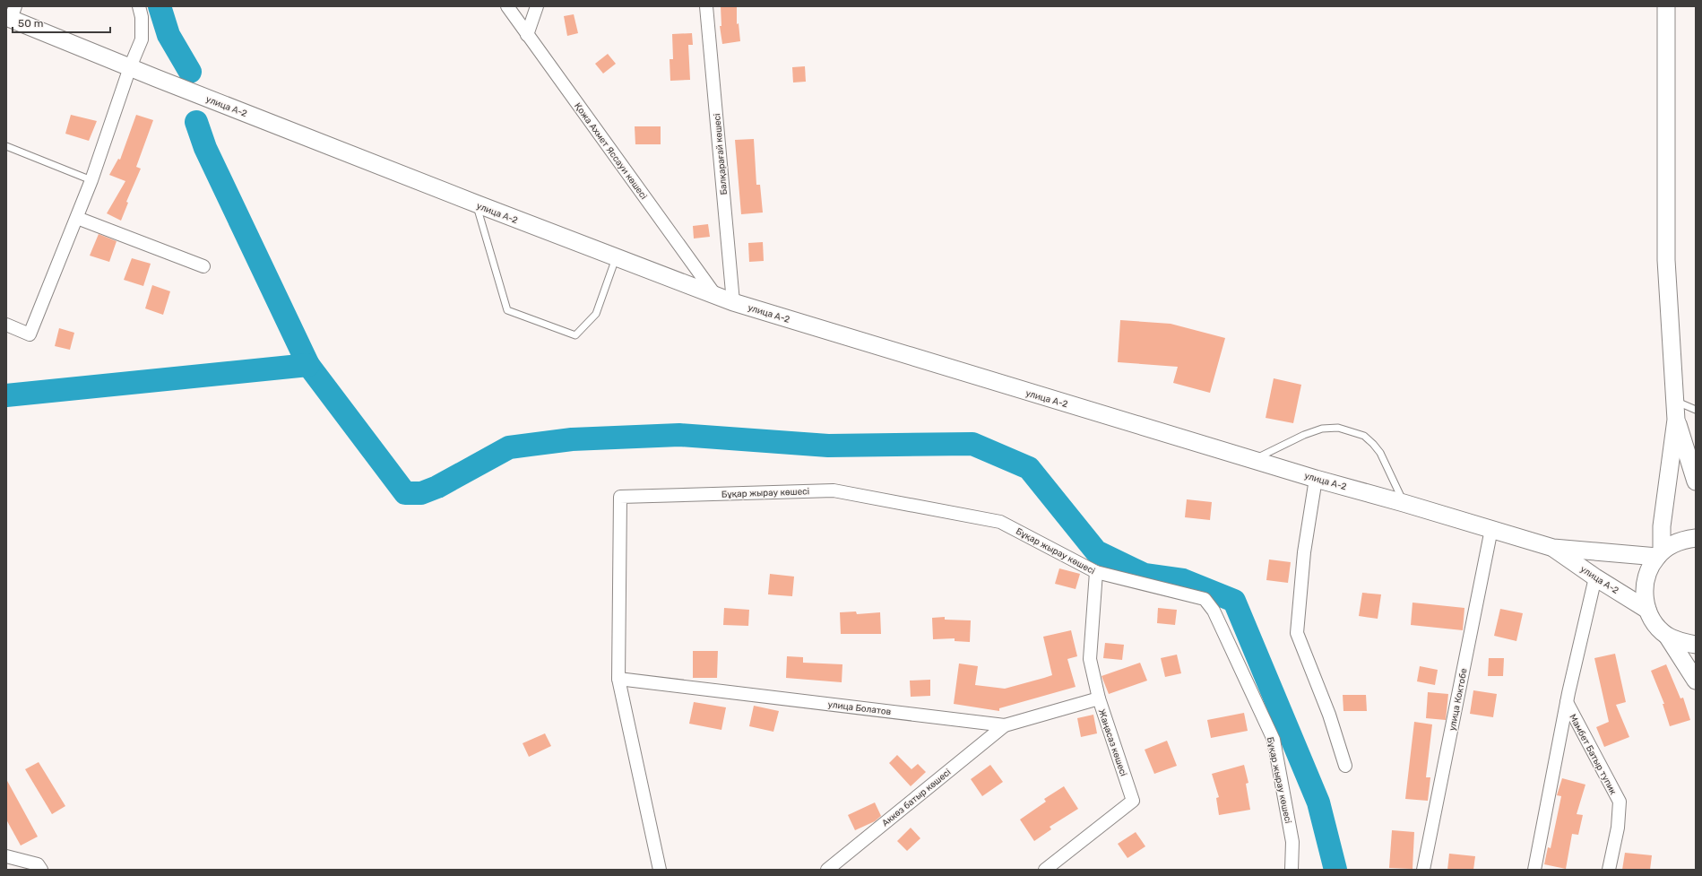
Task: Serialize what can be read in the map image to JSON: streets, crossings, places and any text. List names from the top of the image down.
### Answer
{
  "streets": {
    "main road": ["улица А-2"],
    "street": [
      "Қожа Ахмет Яссауи көшесі",
      "Балқарағай көшесі",
      "Бұқар жырау көшесі",
      "улица Коктобе",
      "улица Болатов",
      "Жаңасаз көшесі",
      "Мамбет Батыр тупик",
      "Аккөз батыр көшесі"
    ]
  },
  "crossings": [
    ["улица А-2", "Қожа Ахмет Яссауи көшесі"],
    ["улица А-2", "Балқарағай көшесі"],
    ["улица А-2", "улица Коктобе"],
    ["улица А-2", "Мамбет Батыр тупик"],
    ["Бұқар жырау көшесі", "улица Болатов"],
    ["Бұқар жырау көшесі", "Жаңасаз көшесі"],
    ["улица Болатов", "Жаңасаз көшесі"],
    ["улица Болатов", "Аккөз батыр көшесі"]
  ],
  "scale_bar": "50 m"
}
